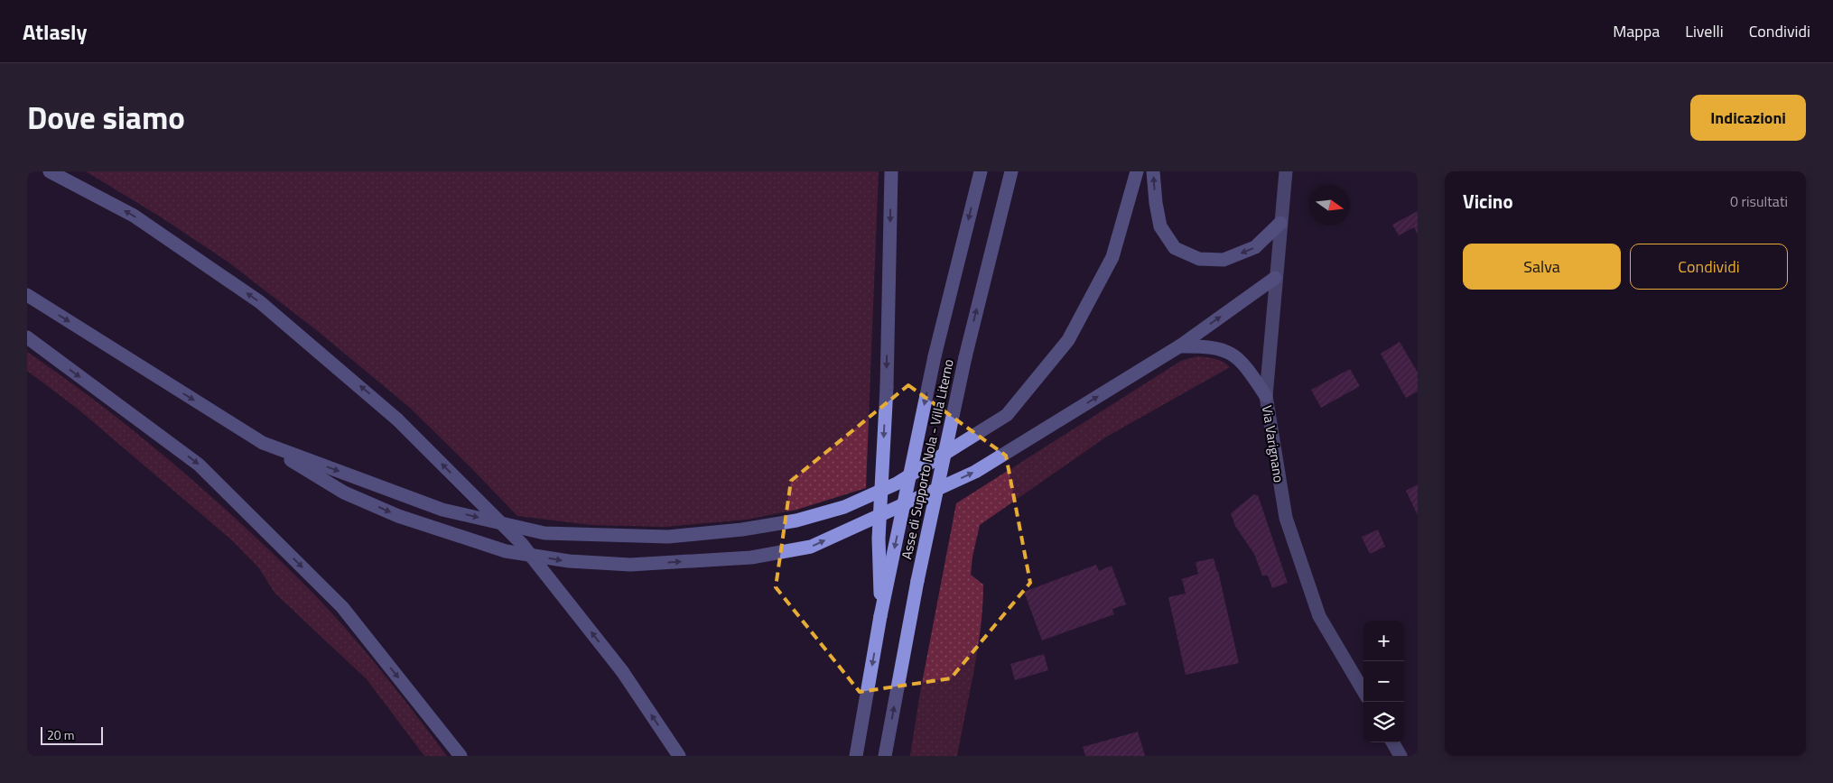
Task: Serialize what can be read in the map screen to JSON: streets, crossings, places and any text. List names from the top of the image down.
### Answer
{
  "streets": {
    "highway": ["Asse di Supporto Nola - Villa Literno"],
    "main road": ["Via Varignano"]
  },
  "scale_bar": "20 m",
  "north": "right",
  "page": {
    "header": "Atlasly",
    "nav": ["Mappa", "Livelli", "Condividi"],
    "title": "Dove siamo",
    "buttons": [
      "Indicazioni",
      ["Salva", "Condividi"]
    ],
    "heading": ["Vicino", "0 risultati"],
    "map_buttons": ["+", "−"],
    "scale": "20 m"
  }
}
